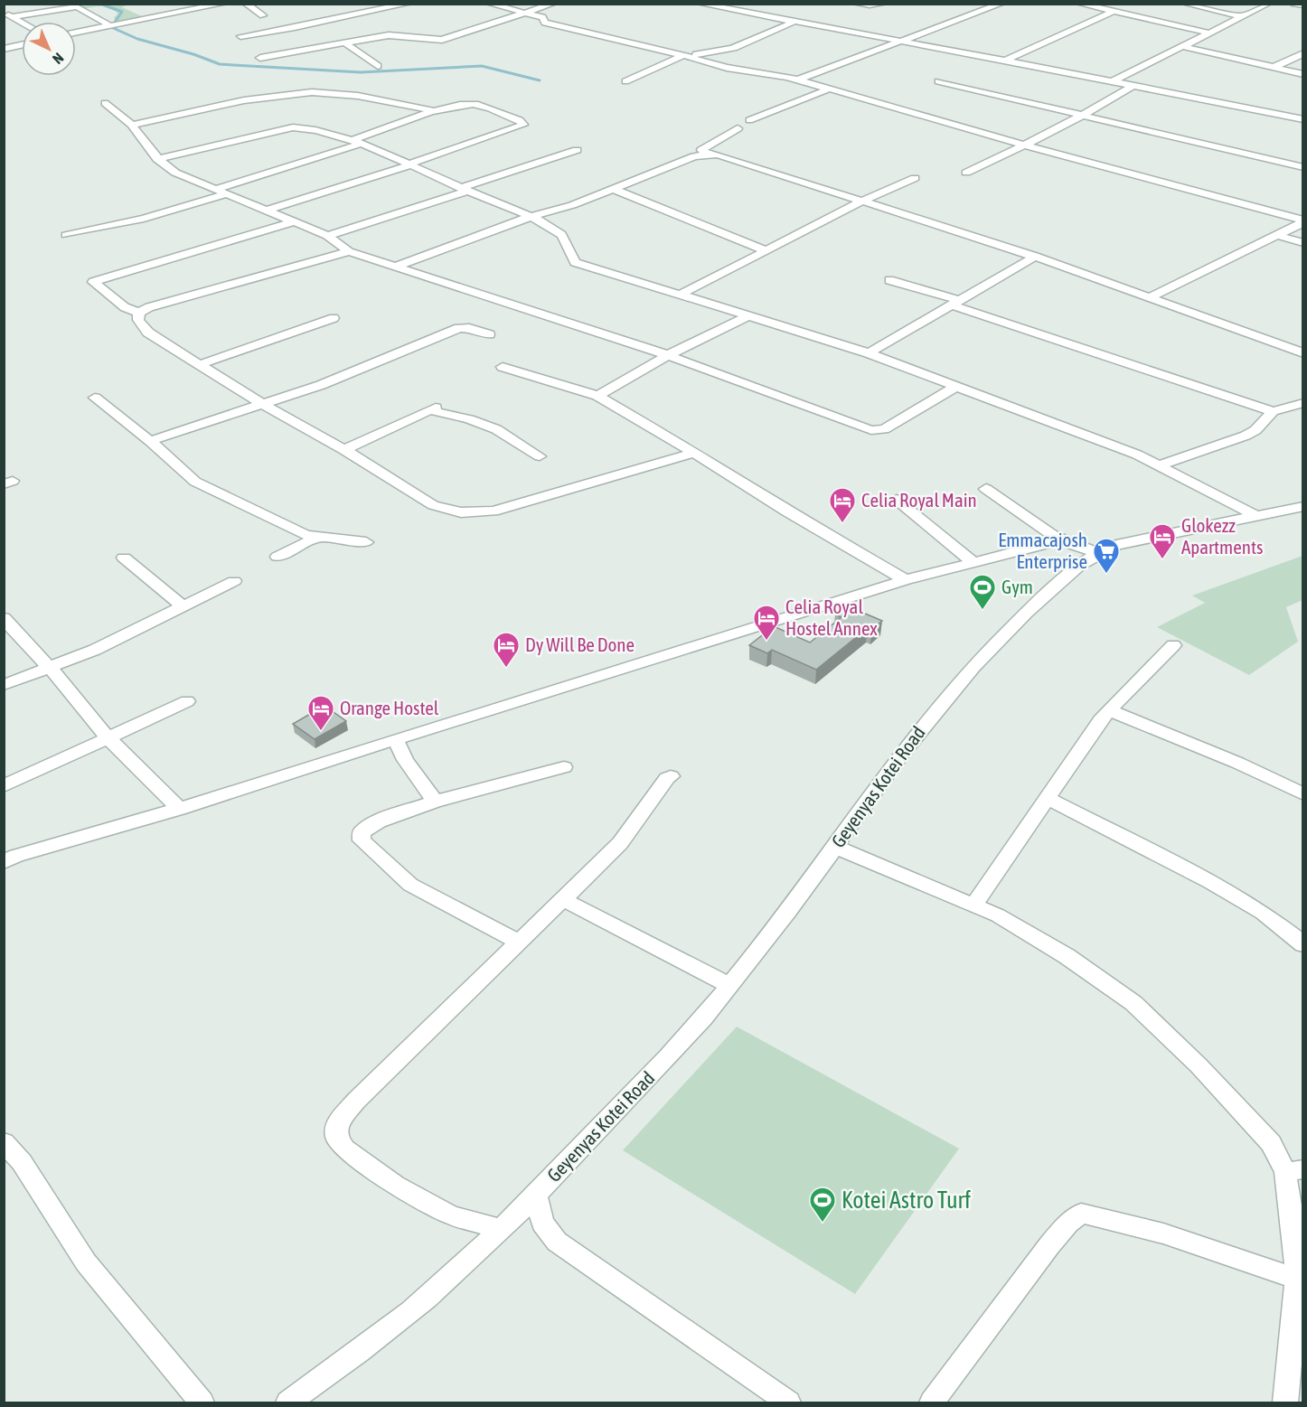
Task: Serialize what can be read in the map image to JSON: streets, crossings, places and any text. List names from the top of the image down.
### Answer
{
  "streets": {
    "street": ["Geyenyas Kotei Road"]
  },
  "places": {
    "hotel": [
      "Celia Royal Main",
      "Glokezz Apartments",
      "Celia Royal Hostel Annex",
      "Dy Will Be Done",
      "Orange Hostel"
    ],
    "supermarket": ["Emmacajosh Enterprise"],
    "sports": ["Gym", "Kotei Astro Turf"]
  },
  "north": "bottom right"
}
